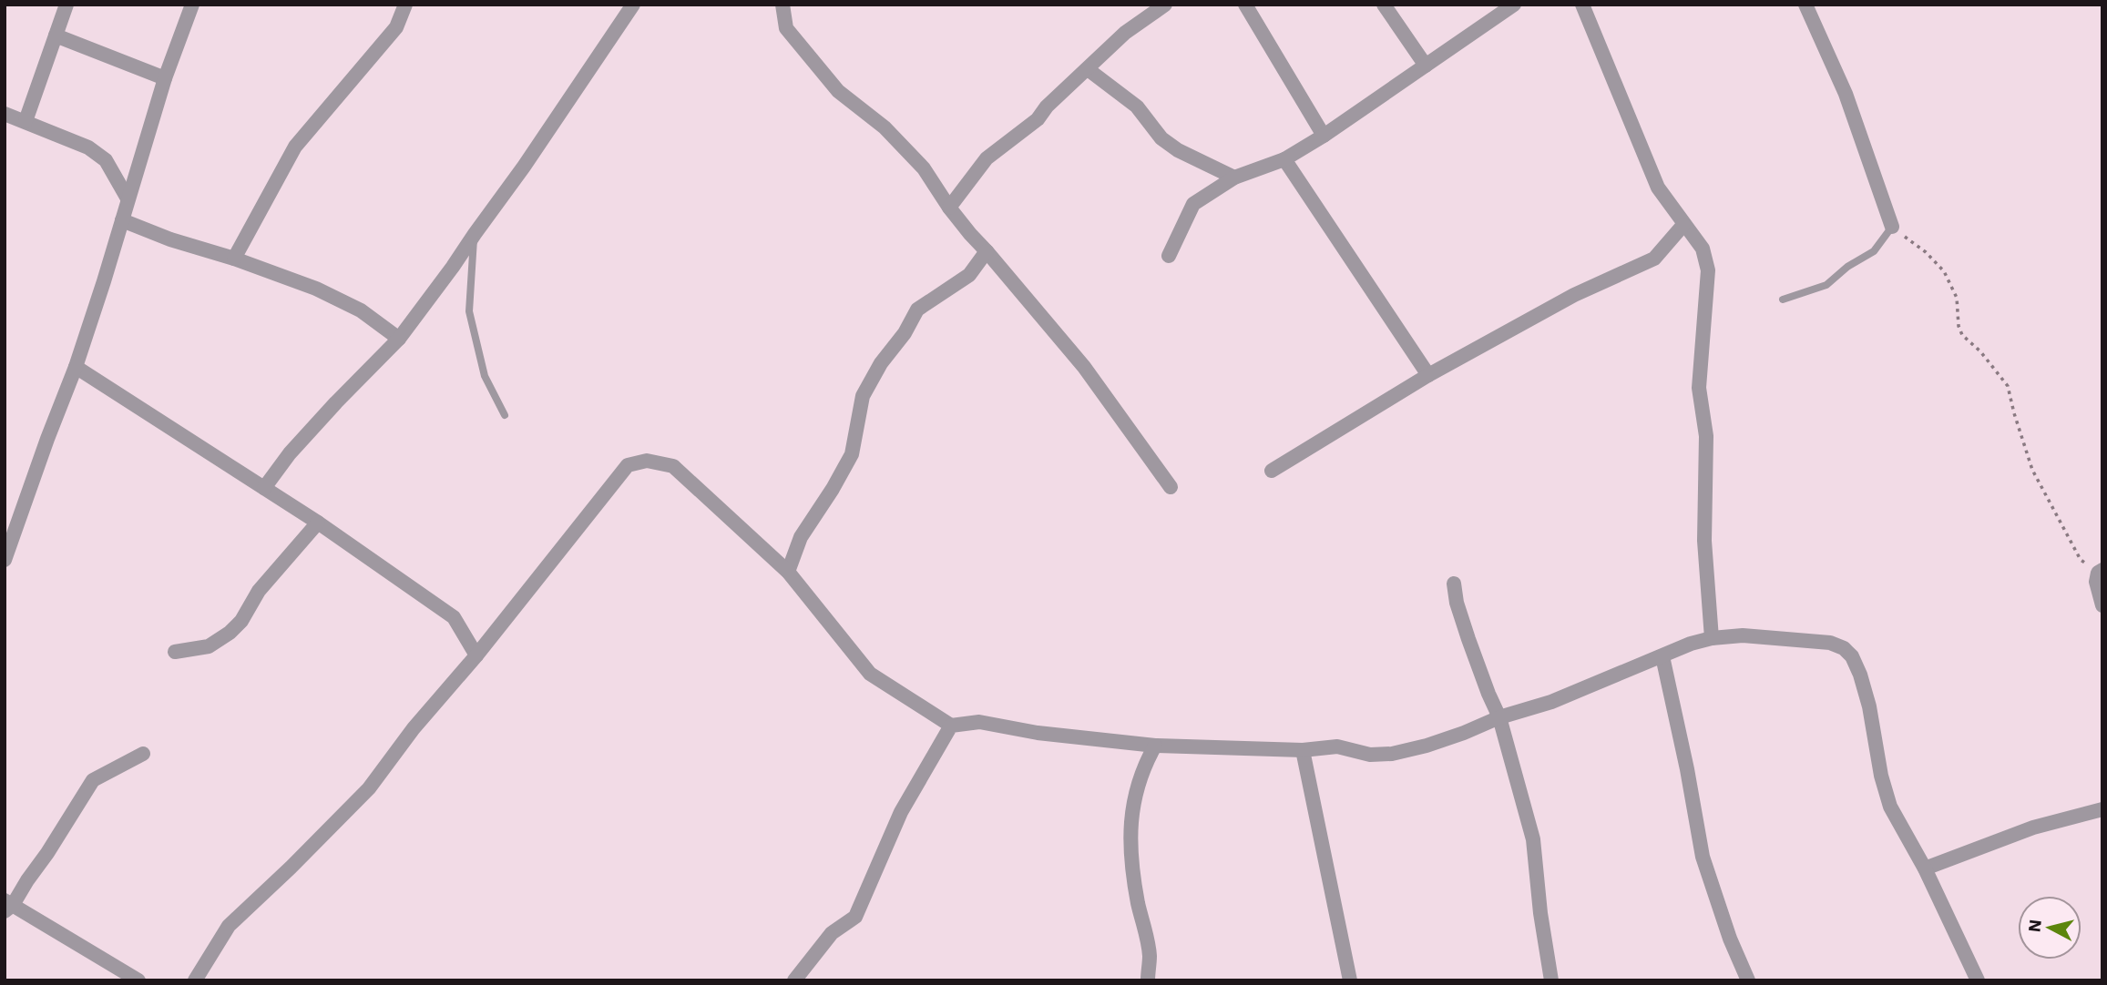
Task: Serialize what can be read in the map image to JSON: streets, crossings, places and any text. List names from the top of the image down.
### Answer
{
  "north": "left"
}
